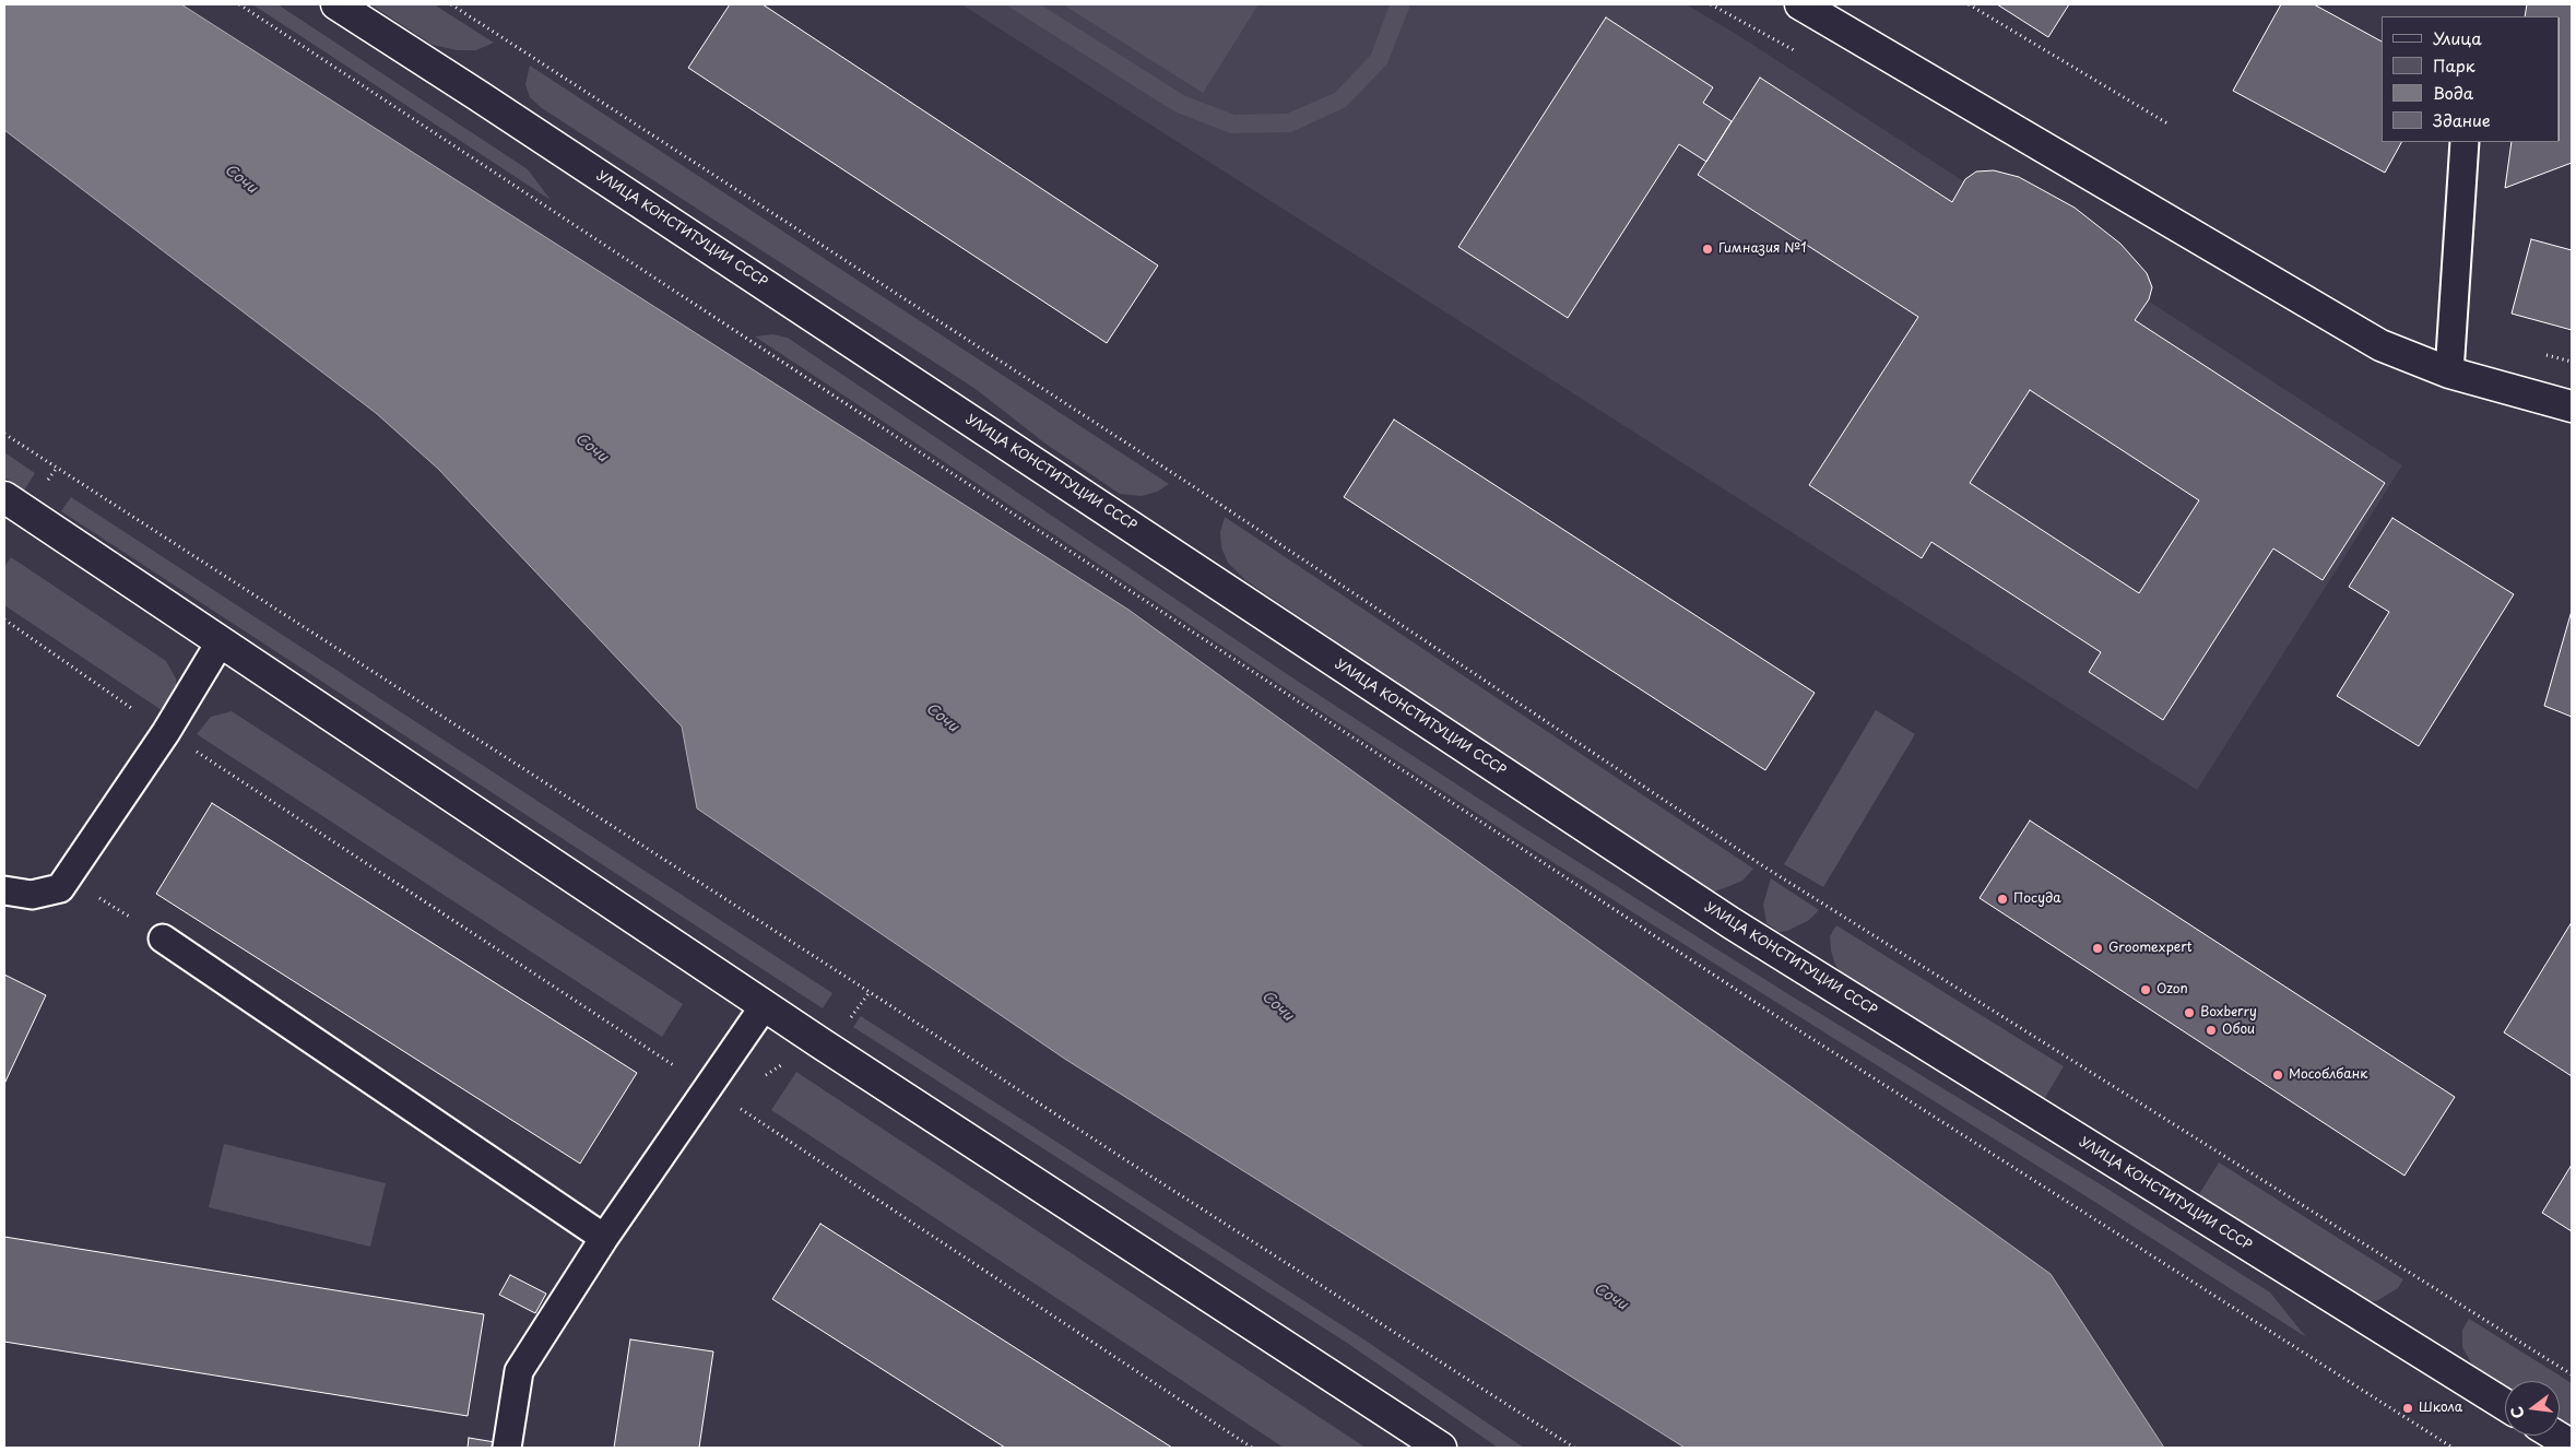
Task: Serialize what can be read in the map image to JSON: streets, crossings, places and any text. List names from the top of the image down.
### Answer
{
  "streets": {
    "main road": ["УЛИЦА КОНСТИТУЦИИ СССР"]
  },
  "water": ["Сочи"],
  "places": [
    "Гимназия №1",
    "Посуда",
    "Groomexpert",
    "Ozon",
    "Boxberry",
    "Обои",
    "Мособлбанк",
    "Школа"
  ],
  "legend": [
    "Улица",
    "Парк",
    "Вода",
    "Здание"
  ],
  "north": "left"
}
